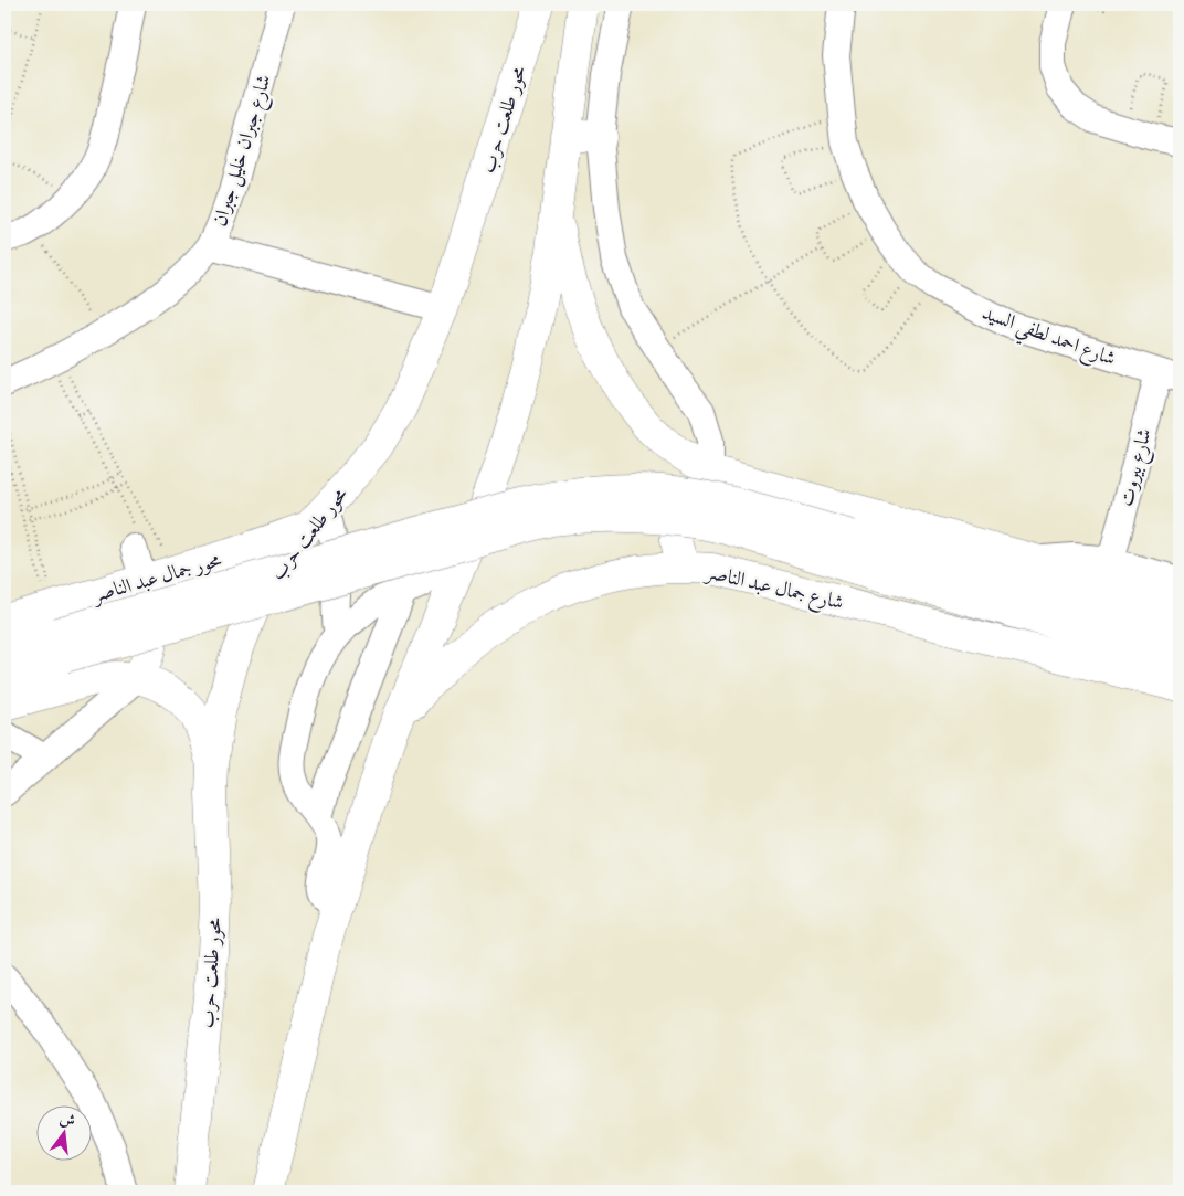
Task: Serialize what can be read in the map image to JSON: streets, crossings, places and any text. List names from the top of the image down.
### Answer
{
  "streets": {
    "main road": ["محور طلعت حرب", "محور جمال عبد الناصر", "شارع جمال عبد الناصر"],
    "street": ["شارع جبران خليل جبران", "شارع احمد لطفي السيد", "شارع بيروت"]
  },
  "crossings": [
    ["محور طلعت حرب", "محور جمال عبد الناصر"],
    ["شارع احمد لطفي السيد", "شارع بيروت"]
  ],
  "north": "top"
}
